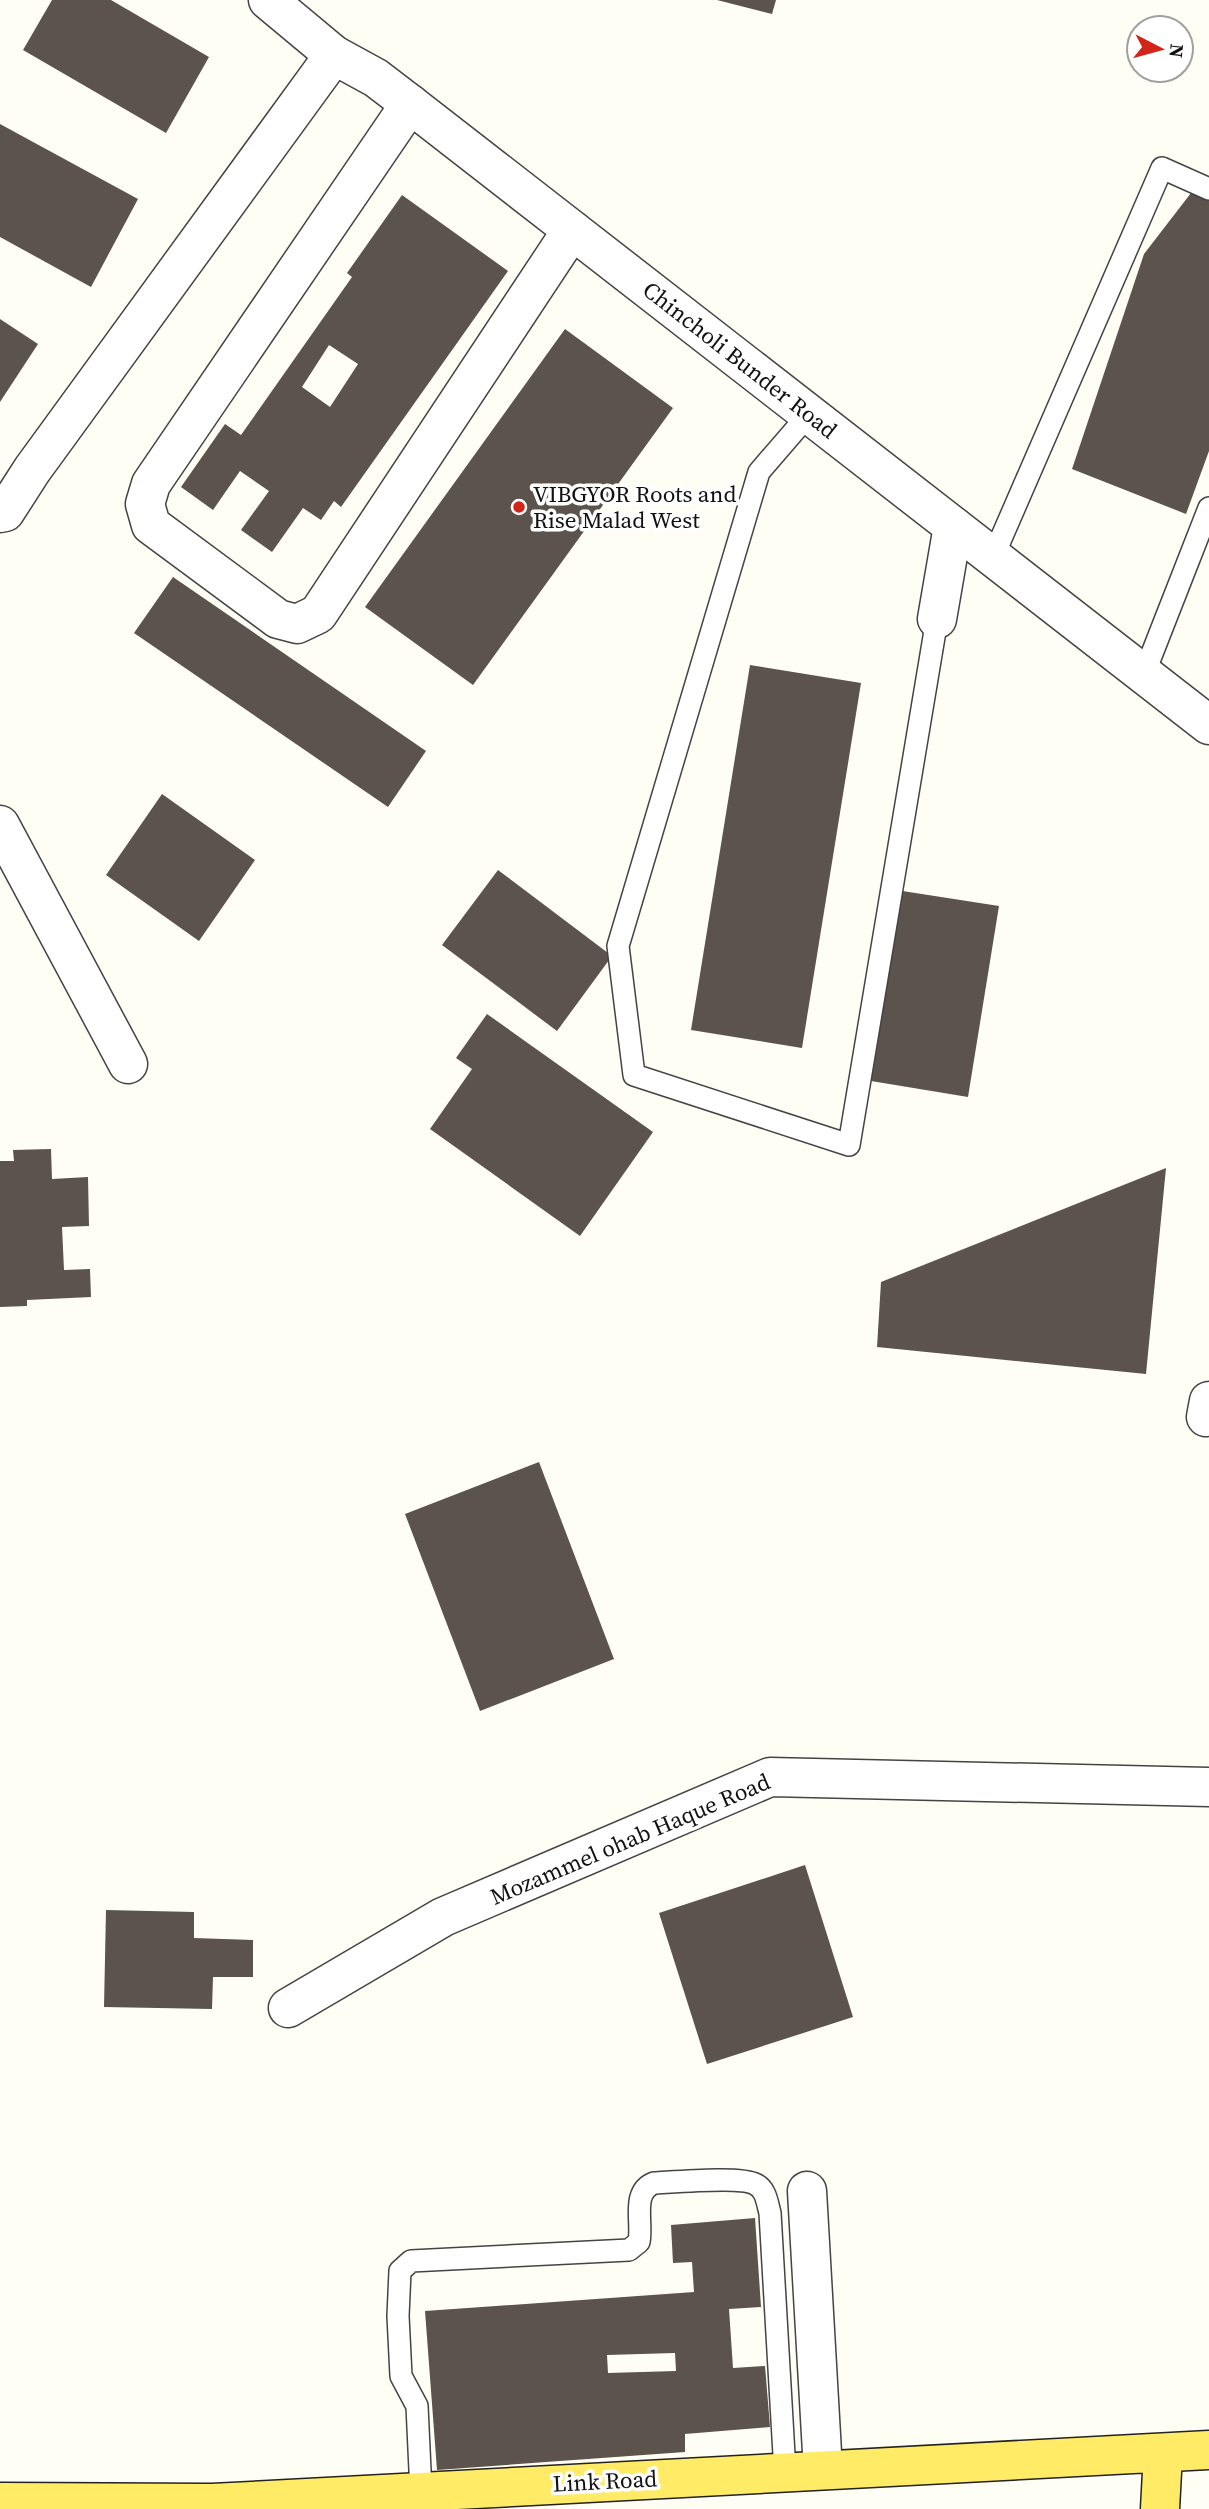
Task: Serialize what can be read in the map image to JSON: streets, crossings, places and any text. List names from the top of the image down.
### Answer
{
  "streets": {
    "main road": ["Link Road"],
    "street": ["Chincholi Bunder Road", "Mozammel ohab Haque Road"]
  },
  "places": ["VIBGYOR Roots and Rise Malad West"],
  "north": "right"
}
